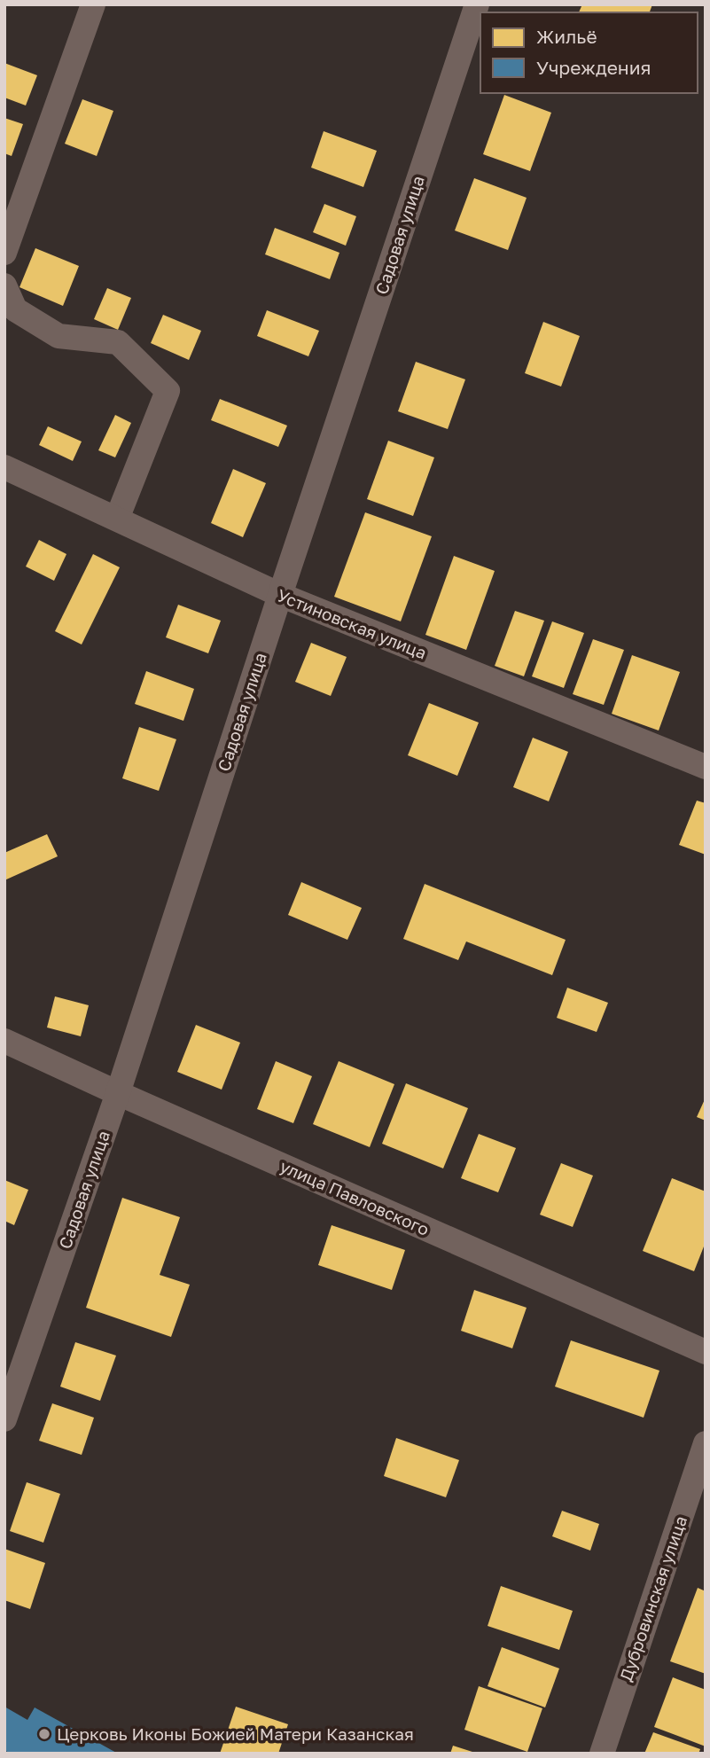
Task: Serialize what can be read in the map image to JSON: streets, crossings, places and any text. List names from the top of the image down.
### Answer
{
  "streets": {
    "street": [
      "Садовая улица",
      "Устиновская улица",
      "улица Павловского",
      "Дубровинская улица"
    ]
  },
  "crossings": [
    ["Садовая улица", "Устиновская улица"],
    ["Садовая улица", "улица Павловского"]
  ],
  "places": ["Церковь Иконы Божией Матери Казанская"],
  "legend": ["Жильё", "Учреждения"]
}
